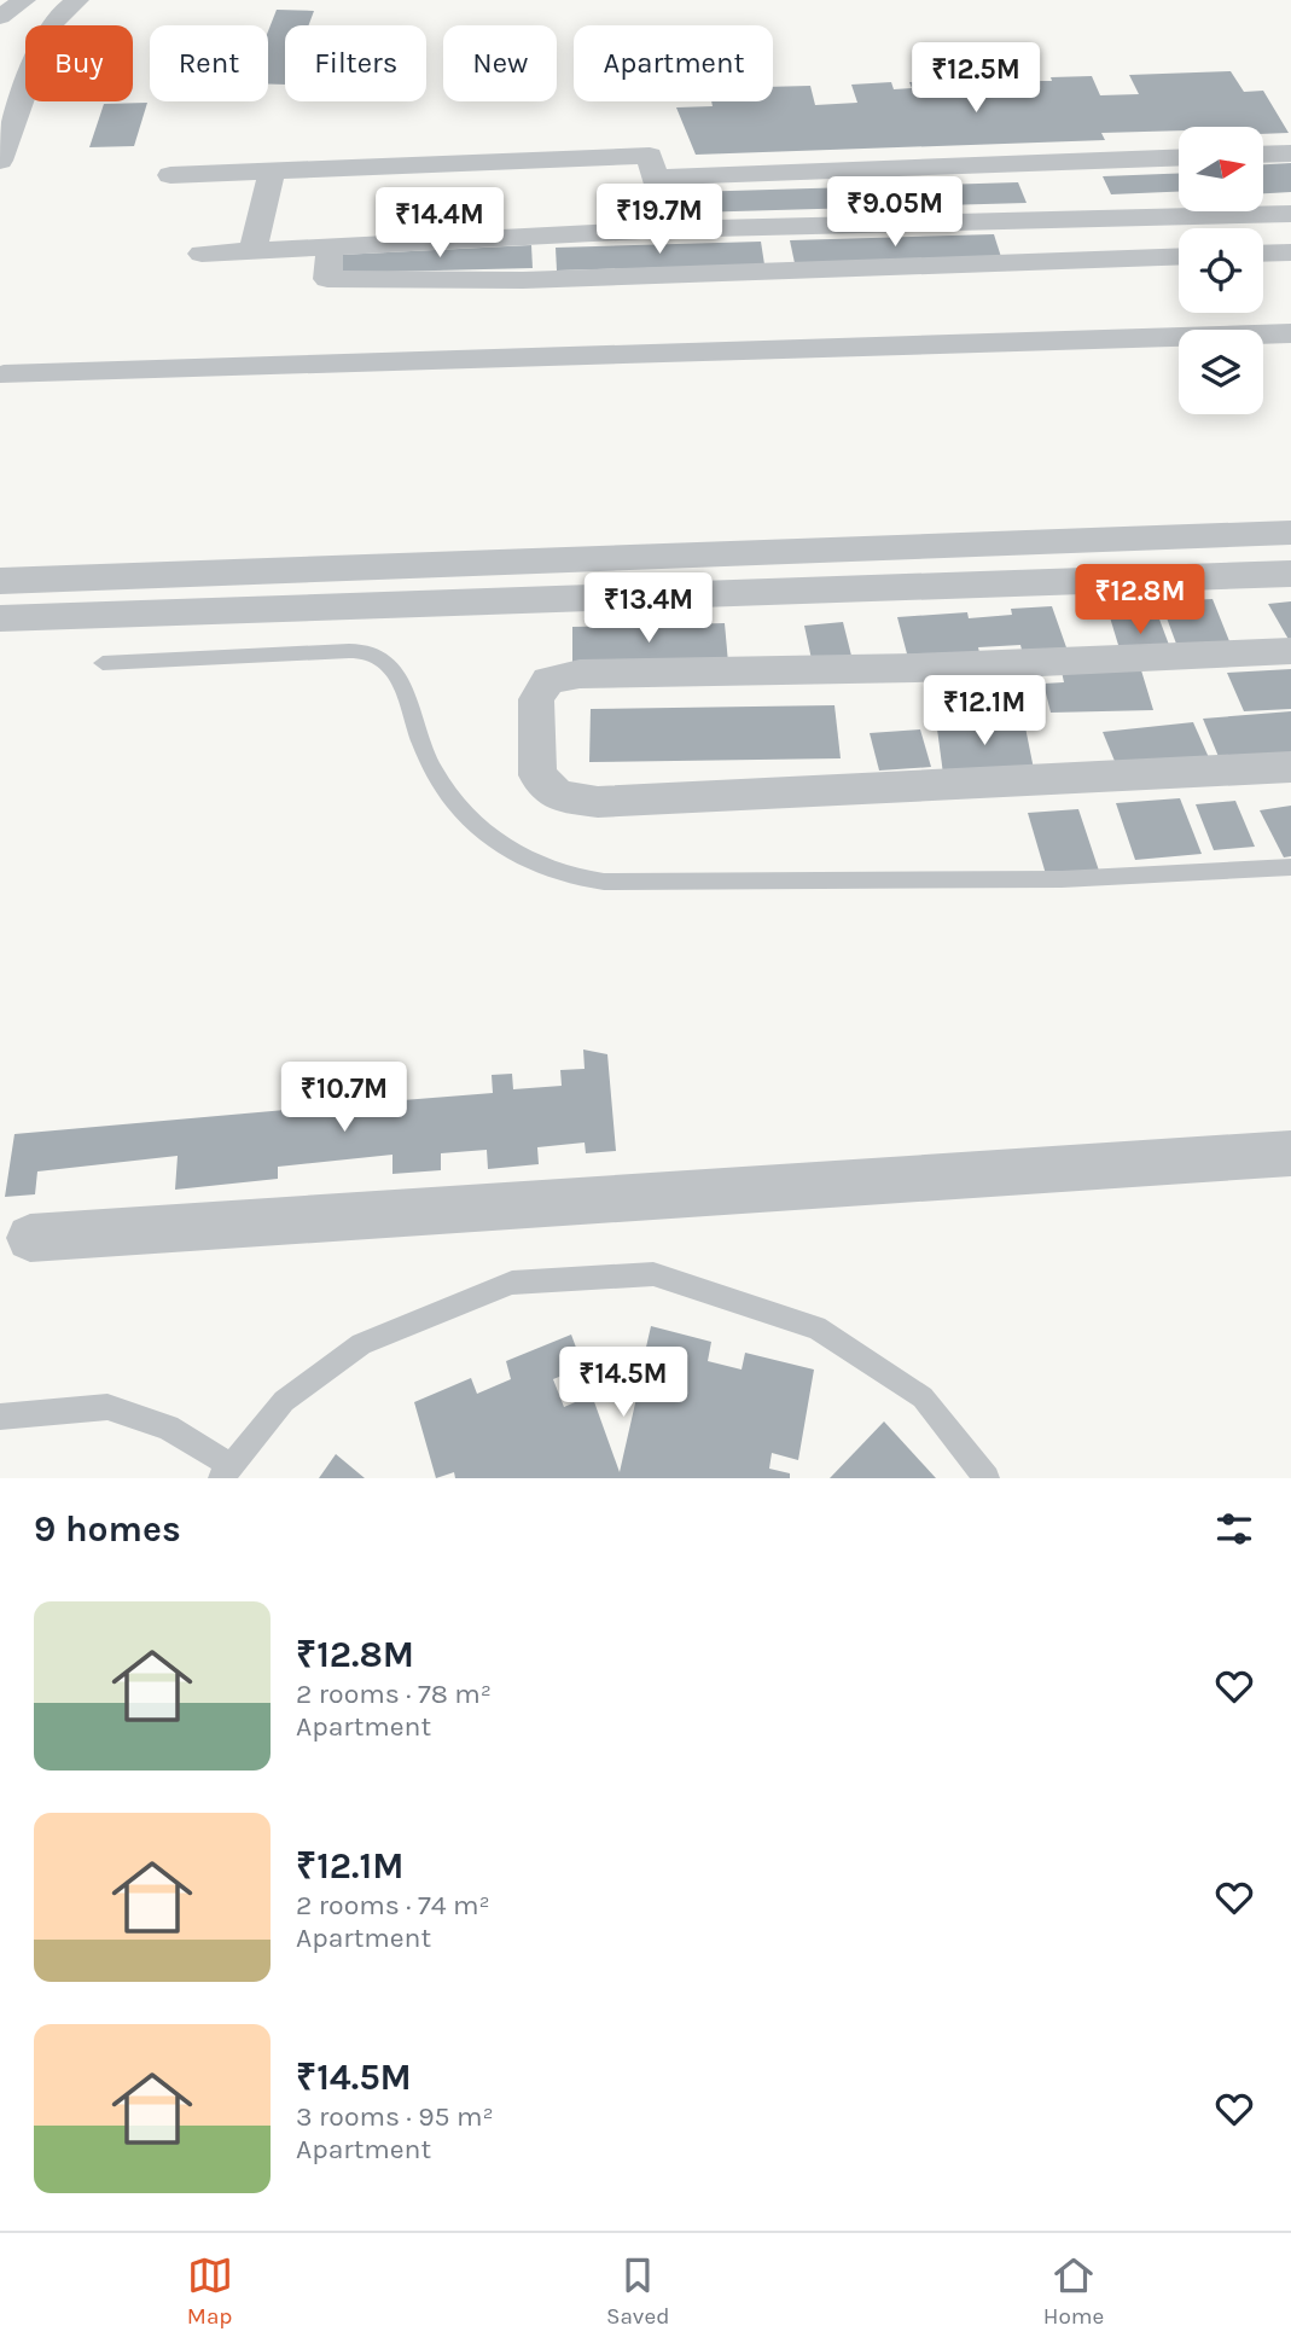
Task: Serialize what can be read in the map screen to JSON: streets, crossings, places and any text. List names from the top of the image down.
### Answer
{
  "north": "right",
  "page": {
    "chip": [
      "Buy",
      "Rent",
      "Filters",
      "New",
      "Apartment"
    ],
    "price": [
      "₹12.5M",
      "₹9.05M",
      "₹19.7M",
      "₹14.4M",
      "₹12.8M",
      "₹13.4M",
      "₹12.1M",
      "₹10.7M",
      "₹14.5M"
    ],
    "heading": "9 homes",
    "list": [
      {
        "name": "₹12.8M",
        "note": "2 rooms · 78 m² · Apartment"
      },
      {
        "name": "₹12.1M",
        "note": "2 rooms · 74 m² · Apartment"
      },
      {
        "name": "₹14.5M",
        "note": "3 rooms · 95 m² · Apartment"
      }
    ],
    "tabs": ["Map", "Saved", "Home"]
  }
}
